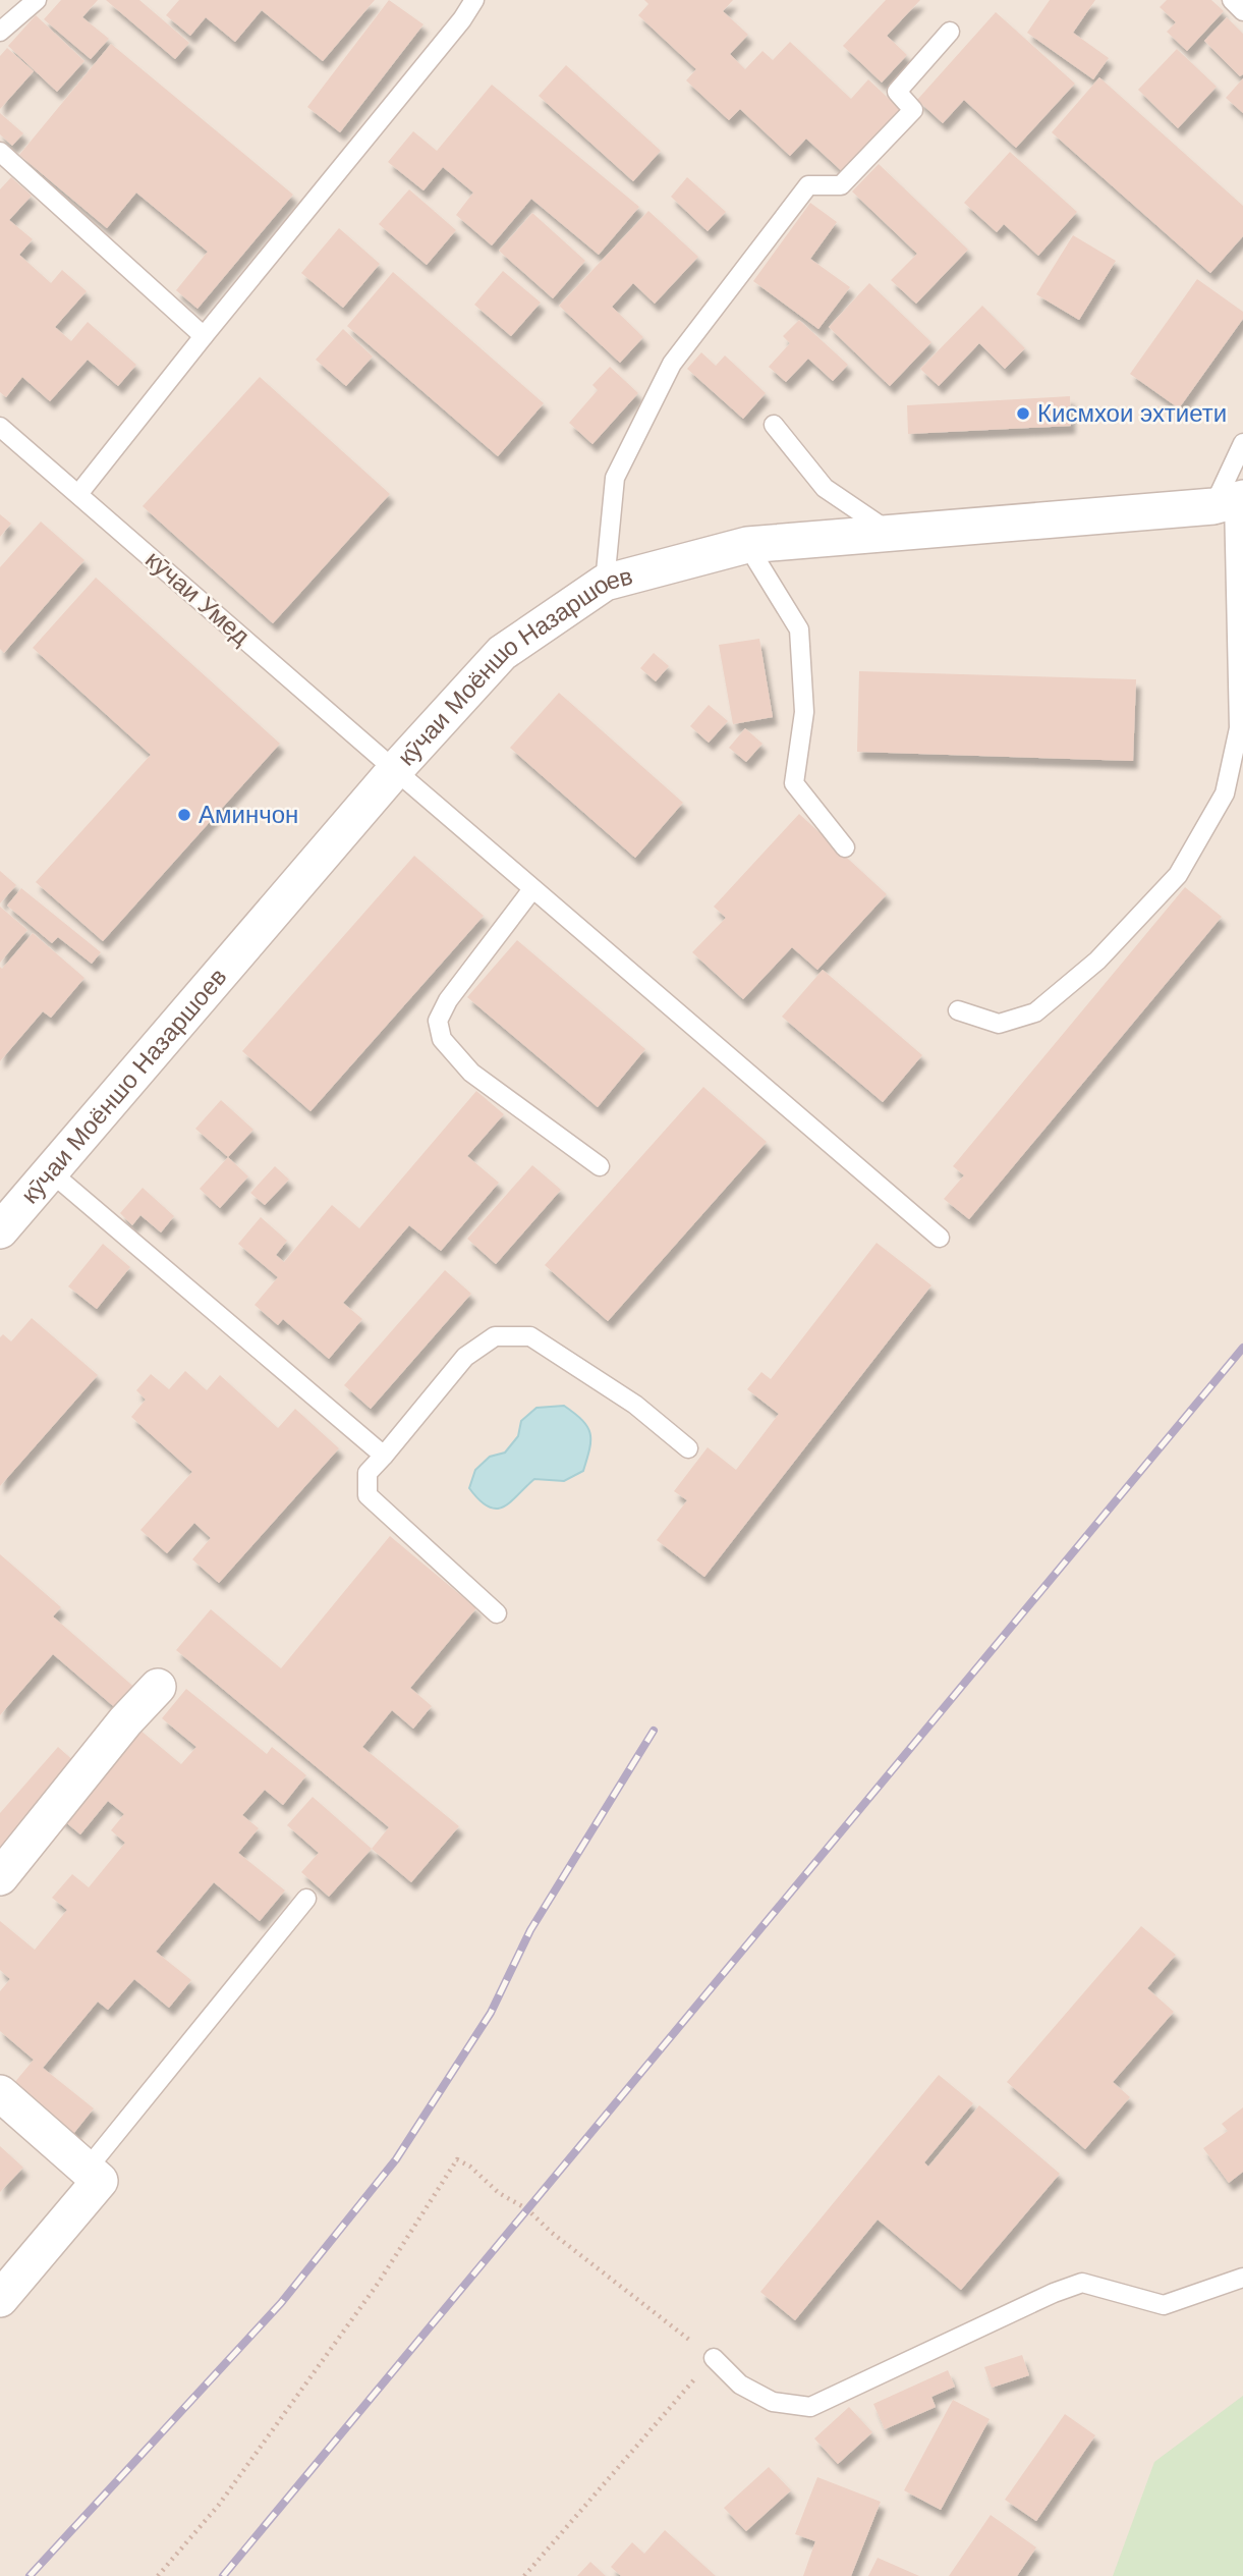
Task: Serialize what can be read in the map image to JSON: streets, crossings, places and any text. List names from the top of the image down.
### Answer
{
  "streets": {
    "street": ["кӯчаи Моёншо Назаршоев"],
    "lane": ["кӯчаи Умед"]
  },
  "crossings": [
    ["кӯчаи Умед", "кӯчаи Моёншо Назаршоев"]
  ],
  "places": ["Кисмхои эхтиети", "Аминчон"]
}
